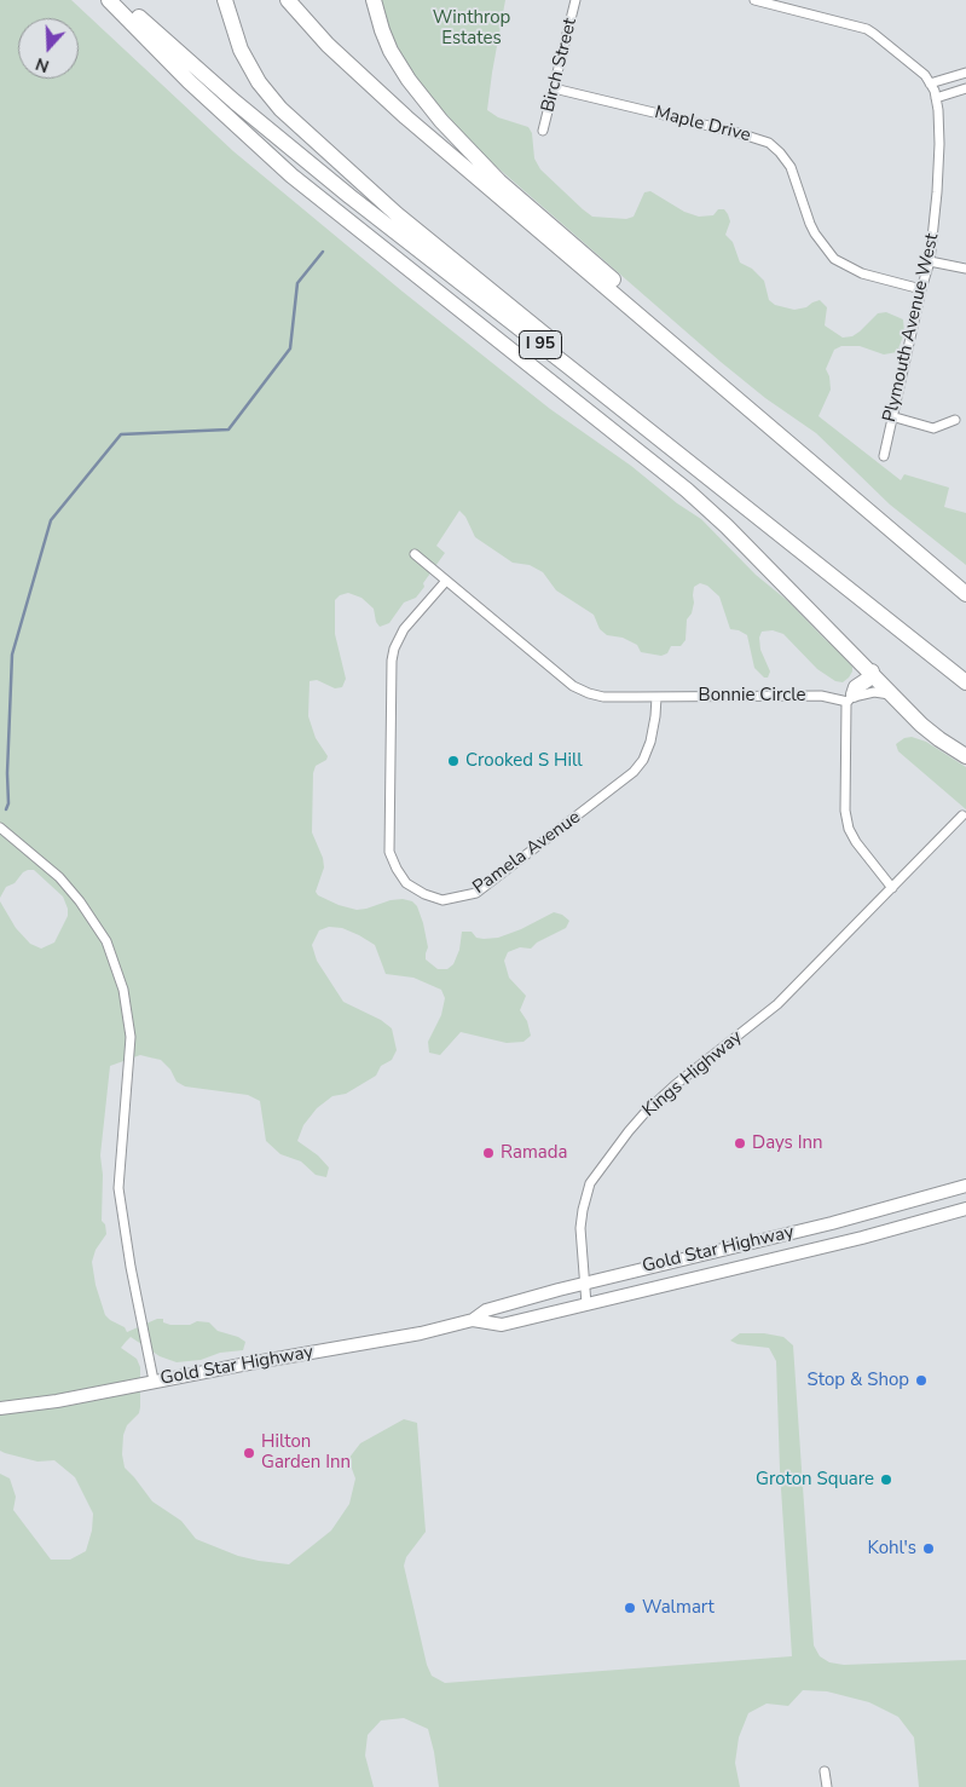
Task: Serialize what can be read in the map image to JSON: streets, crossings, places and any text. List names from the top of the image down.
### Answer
{
  "streets": {
    "highway": ["I 95"],
    "main road": ["Gold Star Highway"],
    "street": [
      "Birch Street",
      "Maple Drive",
      "Plymouth Avenue West",
      "Bonnie Circle",
      "Pamela Avenue",
      "Kings Highway"
    ]
  },
  "crossings": [
    ["Birch Street", "Maple Drive"],
    ["Maple Drive", "Plymouth Avenue West"],
    ["Bonnie Circle", "Pamela Avenue"],
    ["Kings Highway", "Gold Star Highway"]
  ],
  "parks": ["Winthrop Estates"],
  "places": [
    "Crooked S Hill",
    "Days Inn",
    "Ramada",
    "Stop & Shop",
    "Hilton Garden Inn",
    "Groton Square",
    "Kohl's",
    "Walmart"
  ],
  "north": "bottom"
}
